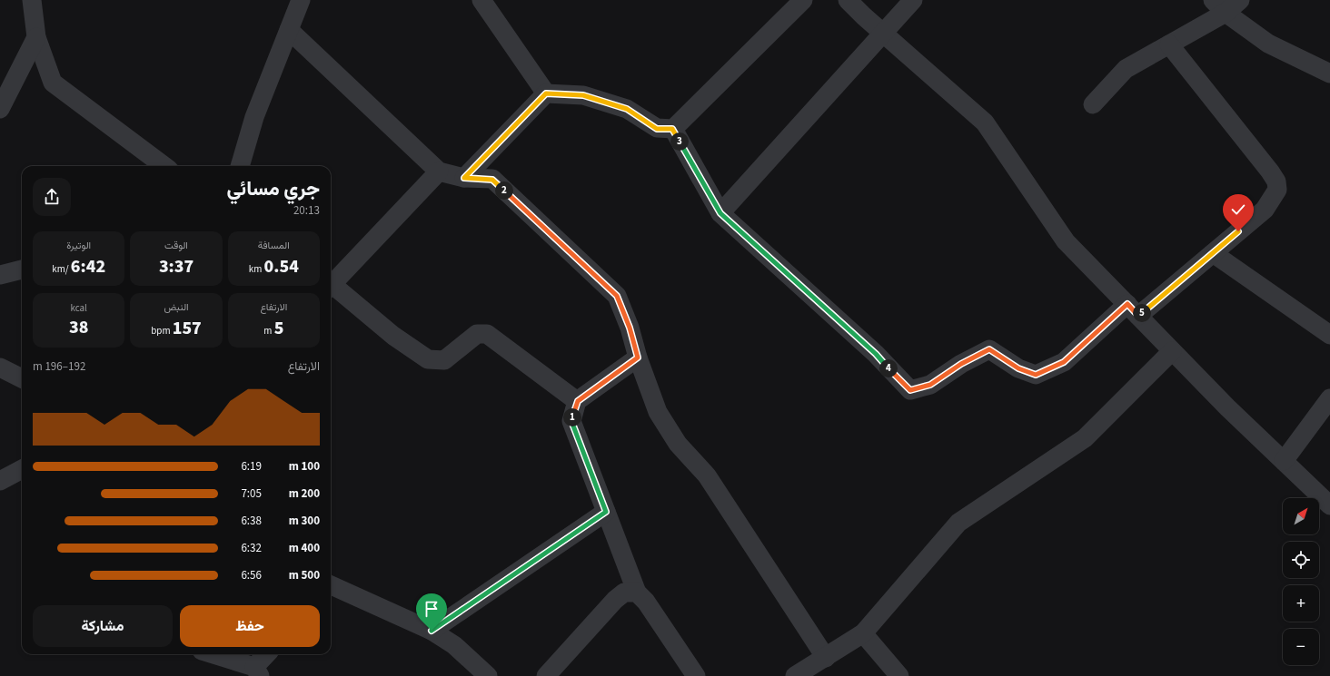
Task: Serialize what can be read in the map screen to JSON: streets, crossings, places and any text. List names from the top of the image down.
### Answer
{
  "north": "top right",
  "page": {
    "pins": [
      "3",
      "2",
      "5",
      "4",
      "1"
    ],
    "heading": ["جري مسائي", "20:13"],
    "stats": [
      ["المسافة", "0.54 km"],
      ["الوقت", "3:37"],
      ["الوتيرة", "6:42 /km"],
      ["الارتفاع", "5 m"],
      ["النبض", "157 bpm"],
      ["kcal", "38"]
    ],
    "chart": ["الارتفاع", "192–196 m"],
    "list": [
      {
        "name": "100 m",
        "note": "6:19"
      },
      {
        "name": "200 m",
        "note": "7:05"
      },
      {
        "name": "300 m",
        "note": "6:38"
      },
      {
        "name": "400 m",
        "note": "6:32"
      },
      {
        "name": "500 m",
        "note": "6:56"
      }
    ],
    "map_buttons": ["+", "−"],
    "buttons": ["حفظ", "مشاركة"]
  }
}
